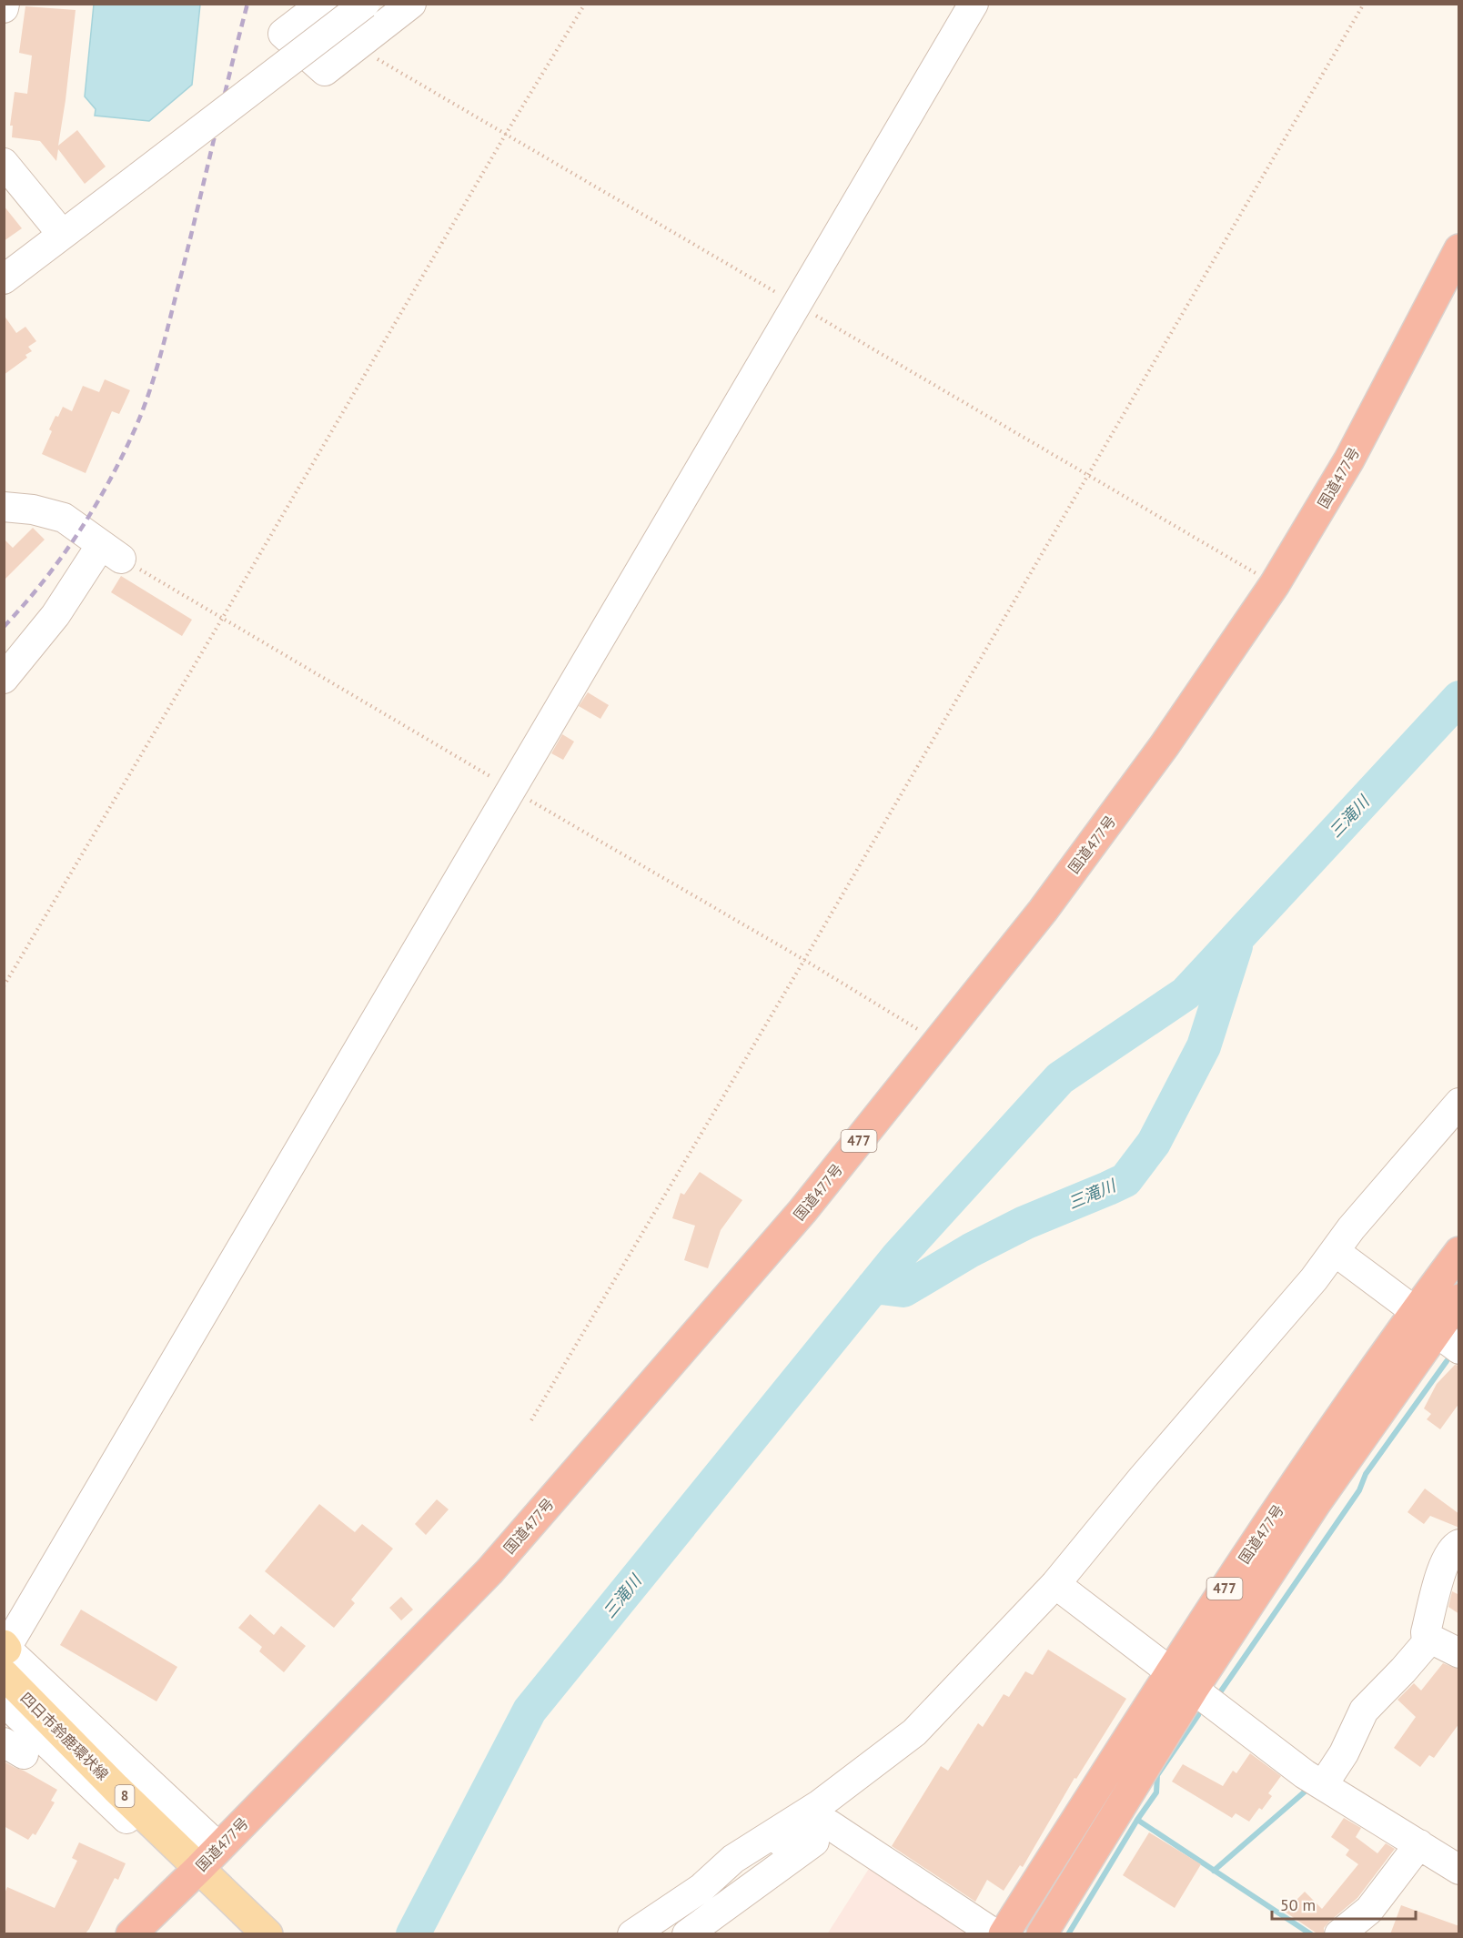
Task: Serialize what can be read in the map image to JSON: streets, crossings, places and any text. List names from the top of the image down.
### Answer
{
  "streets": {
    "highway": ["国道477号", "477"],
    "main road": ["四日市鈴鹿環状線", "8"]
  },
  "crossings": [
    ["国道477号", "四日市鈴鹿環状線"]
  ],
  "water": ["三滝川"],
  "scale_bar": "50 m"
}
